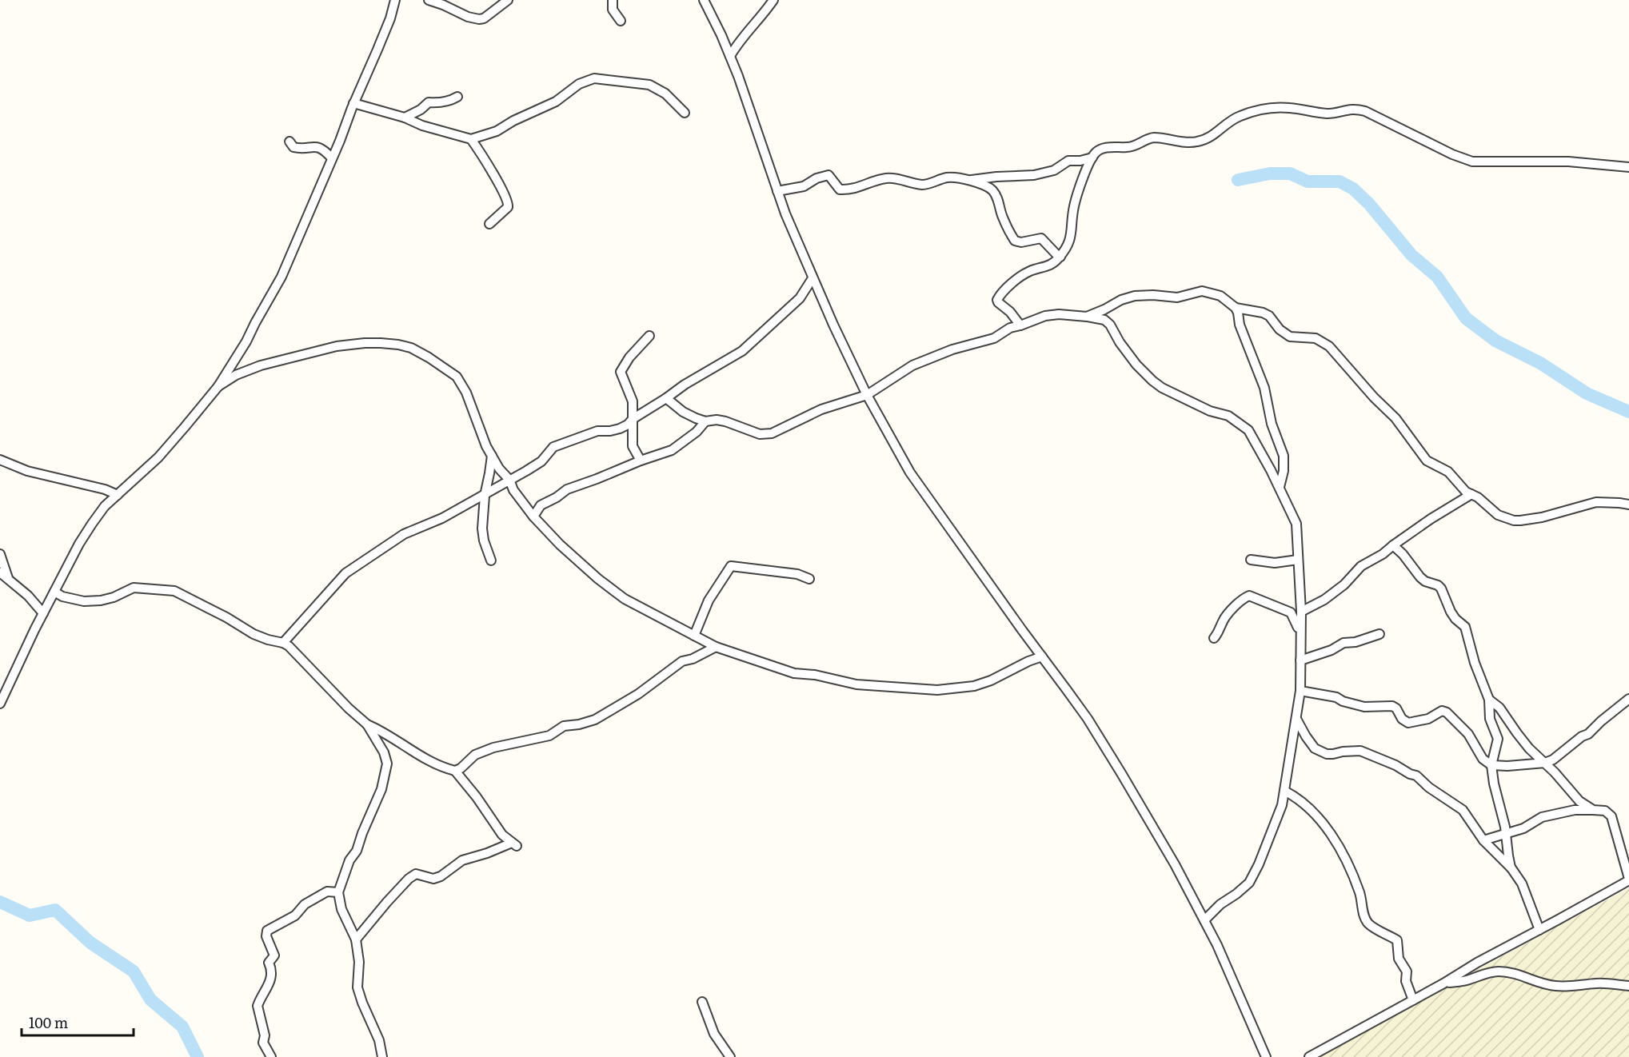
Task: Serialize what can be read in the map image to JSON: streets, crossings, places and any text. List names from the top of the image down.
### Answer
{
  "scale_bar": "100 m"
}
